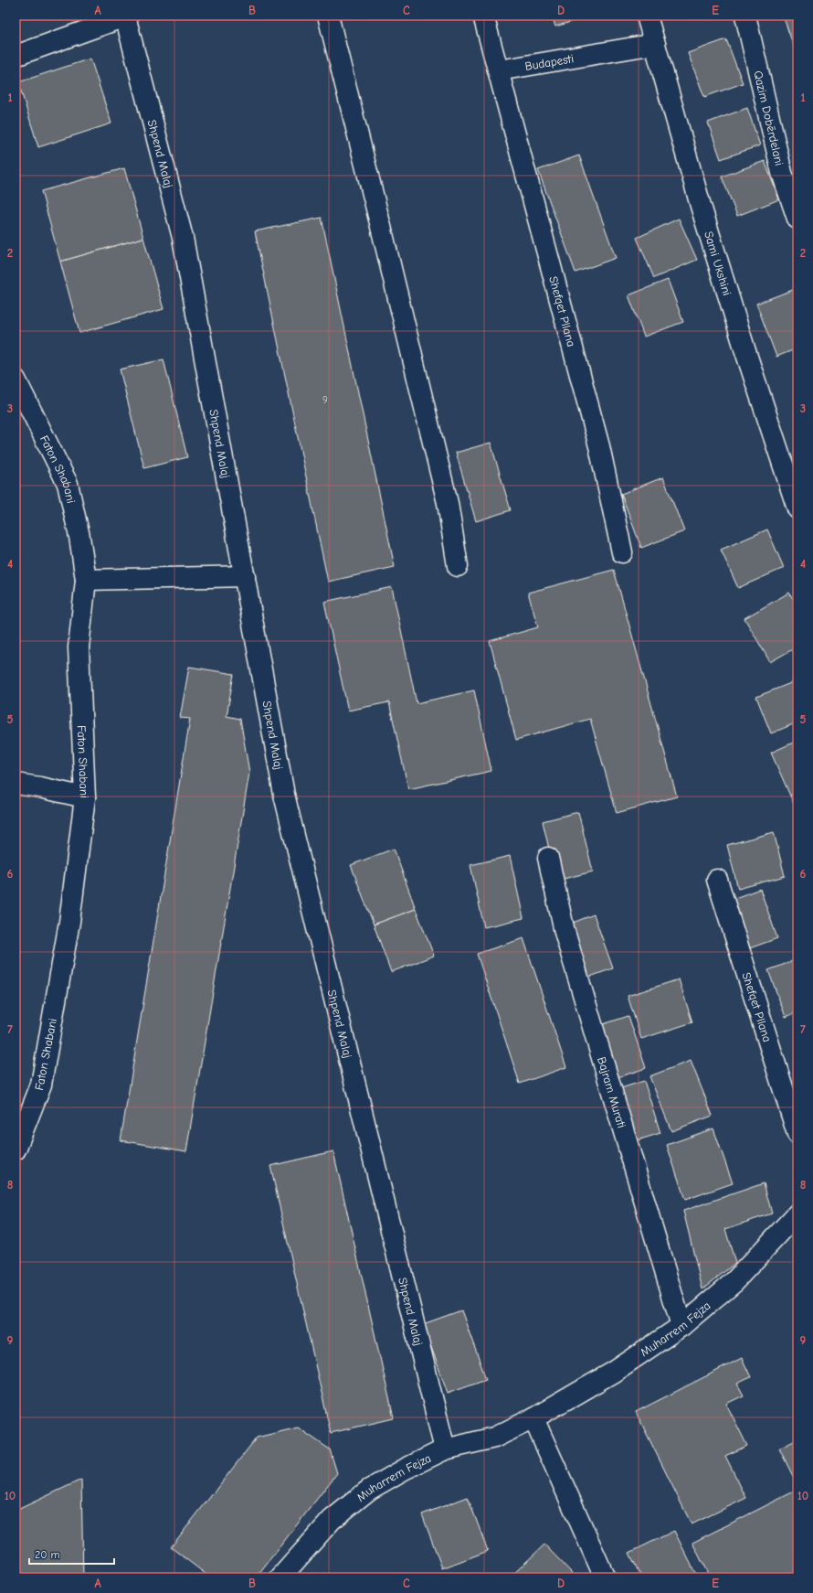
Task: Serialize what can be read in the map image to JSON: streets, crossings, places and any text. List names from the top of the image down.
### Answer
{
  "streets": {
    "street": [
      "Budapesti",
      "Qazim Dobërdelani",
      "Shpend Malaj",
      "Sami Ukshini",
      "Shefqet Pllana",
      "Faton Shabani",
      "Bajram Murati",
      "Muharrem Fejza"
    ]
  },
  "crossings": [
    ["Budapesti", "Sami Ukshini"],
    ["Budapesti", "Shefqet Pllana"],
    ["Shpend Malaj", "Muharrem Fejza"],
    ["Bajram Murati", "Muharrem Fejza"]
  ],
  "house_numbers": ["9"],
  "scale_bar": "20 m",
  "grid": {
    "columns": [
      "A",
      "B",
      "C",
      "D",
      "E"
    ],
    "rows": [
      "1",
      "2",
      "3",
      "4",
      "5",
      "6",
      "7",
      "8",
      "9",
      "10"
    ]
  }
}
